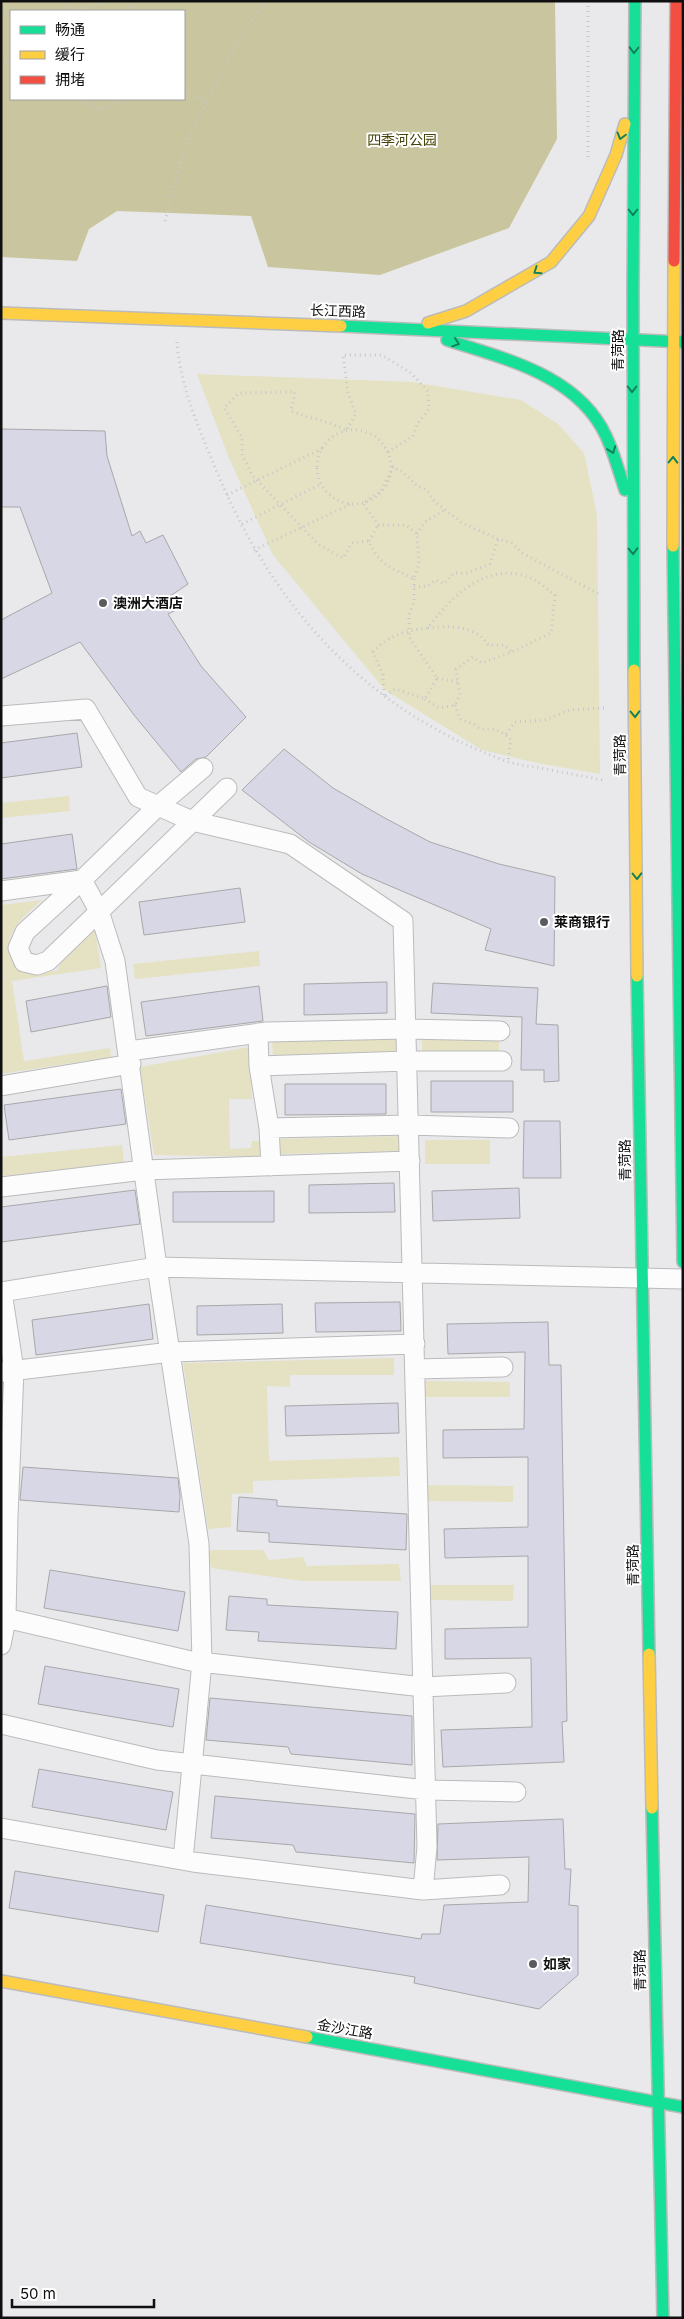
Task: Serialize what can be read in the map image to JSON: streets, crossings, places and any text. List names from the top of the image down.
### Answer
{
  "streets": {
    "main road": ["长江西路", "青菏路", "金沙江路"]
  },
  "crossings": [
    ["长江西路", "青菏路"],
    ["青菏路", "金沙江路"]
  ],
  "parks": ["四季河公园"],
  "places": ["澳洲大酒店", "莱商银行", "如家"],
  "legend": ["畅通", "缓行", "拥堵"],
  "scale_bar": "50 m"
}
